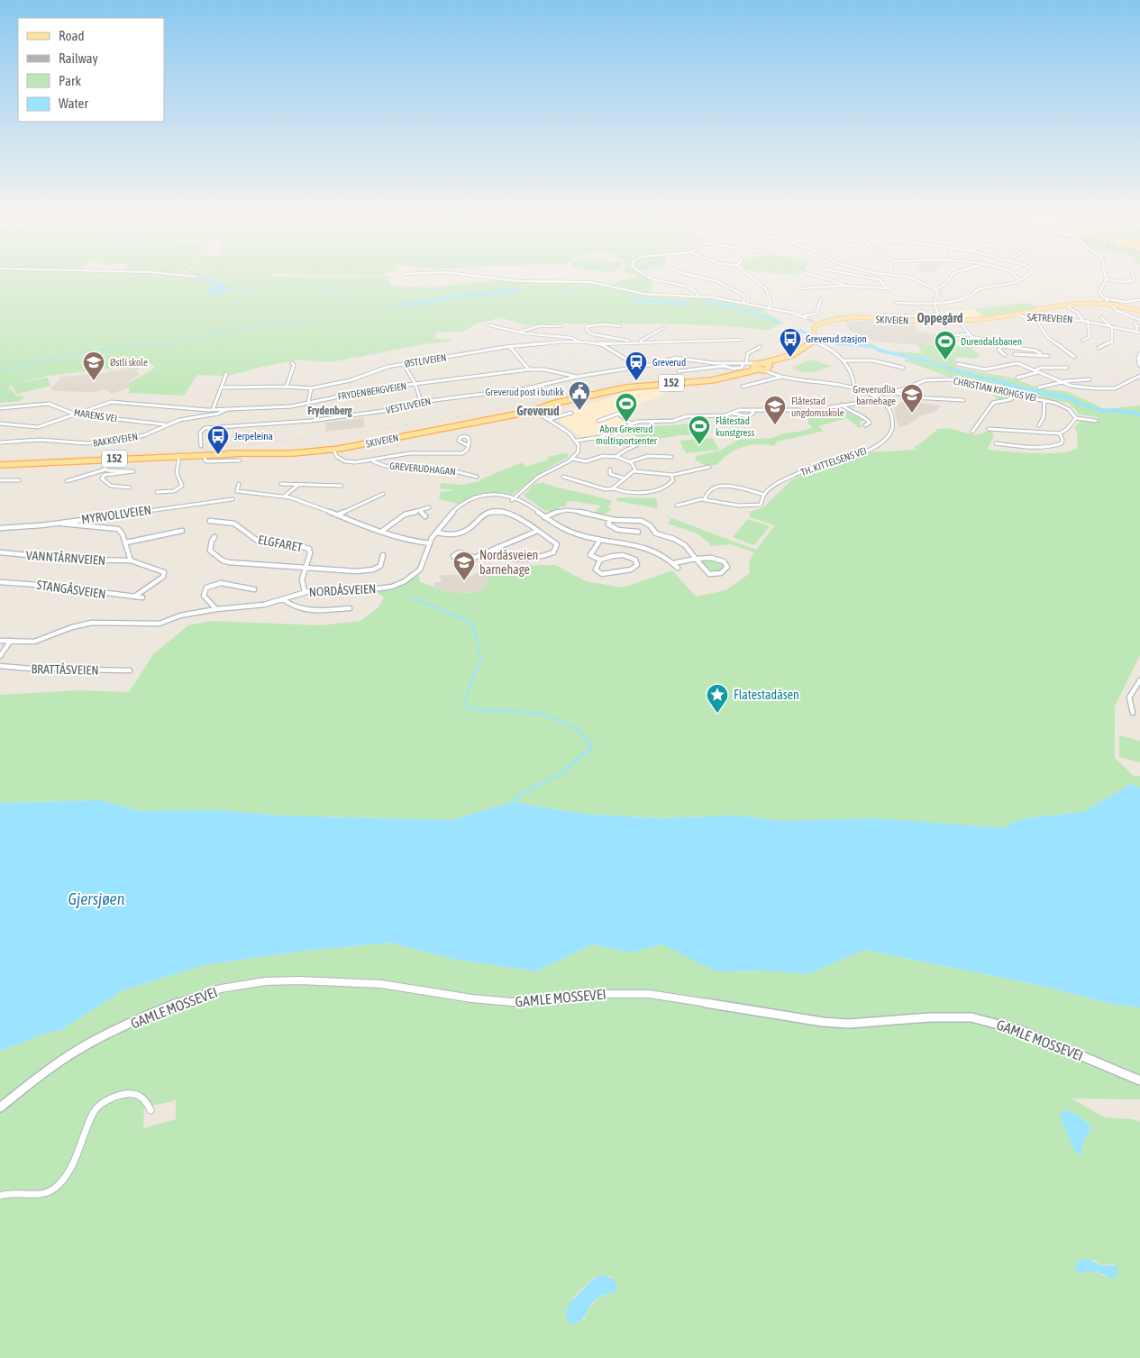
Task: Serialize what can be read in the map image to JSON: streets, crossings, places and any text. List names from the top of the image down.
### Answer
{
  "streets": {
    "main road": ["SKIVEIEN", "152", "GAMLE MOSSEVEI"],
    "street": [
      "SÆTREVEIEN",
      "ØSTLIVEIEN",
      "CHRISTIAN KROHGS VEI",
      "FRYDENBERGVEIEN",
      "VESTLIVEIEN",
      "MARENS VEI",
      "BAKKEVEIEN",
      "TH. KITTELSENS VEI",
      "GREVERUDHAGAN",
      "MYRVOLLVEIEN",
      "ELGFARET",
      "VANNTÅRNVEIEN",
      "STANGÅSVEIEN",
      "NORDÅSVEIEN",
      "BRATTÅSVEIEN"
    ]
  },
  "crossings": [
    ["SÆTREVEIEN", "SKIVEIEN"],
    ["SKIVEIEN", "152"],
    ["SKIVEIEN", "FRYDENBERGVEIEN"],
    ["SKIVEIEN", "GREVERUDHAGAN"],
    ["152", "FRYDENBERGVEIEN"],
    ["152", "TH. KITTELSENS VEI"],
    ["CHRISTIAN KROHGS VEI", "TH. KITTELSENS VEI"],
    ["FRYDENBERGVEIEN", "VESTLIVEIEN"],
    ["FRYDENBERGVEIEN", "MARENS VEI"],
    ["FRYDENBERGVEIEN", "BAKKEVEIEN"],
    ["MARENS VEI", "BAKKEVEIEN"],
    ["ELGFARET", "NORDÅSVEIEN"],
    ["VANNTÅRNVEIEN", "STANGÅSVEIEN"]
  ],
  "districts": ["Oppegård", "Frydenberg", "Greverud"],
  "water": ["Gjersjøen"],
  "places": {
    "bus stop": ["Greverud stasjon", "Jerpeleina"],
    "sports": ["Durendalsbanen", "Abox Greverud multisportsenter", "Flåtestad kunstgress"],
    "school or university": [
      "Østli skole",
      "Greverudlia barnehage",
      "Flåtestad ungdomsskole",
      "Nordåsveien barnehage"
    ],
    "station": ["Greverud"],
    "public building": ["Greverud post i butikk"],
    "place": ["Flatestadåsen"]
  },
  "legend": [
    "Road",
    "Railway",
    "Park",
    "Water"
  ]
}
